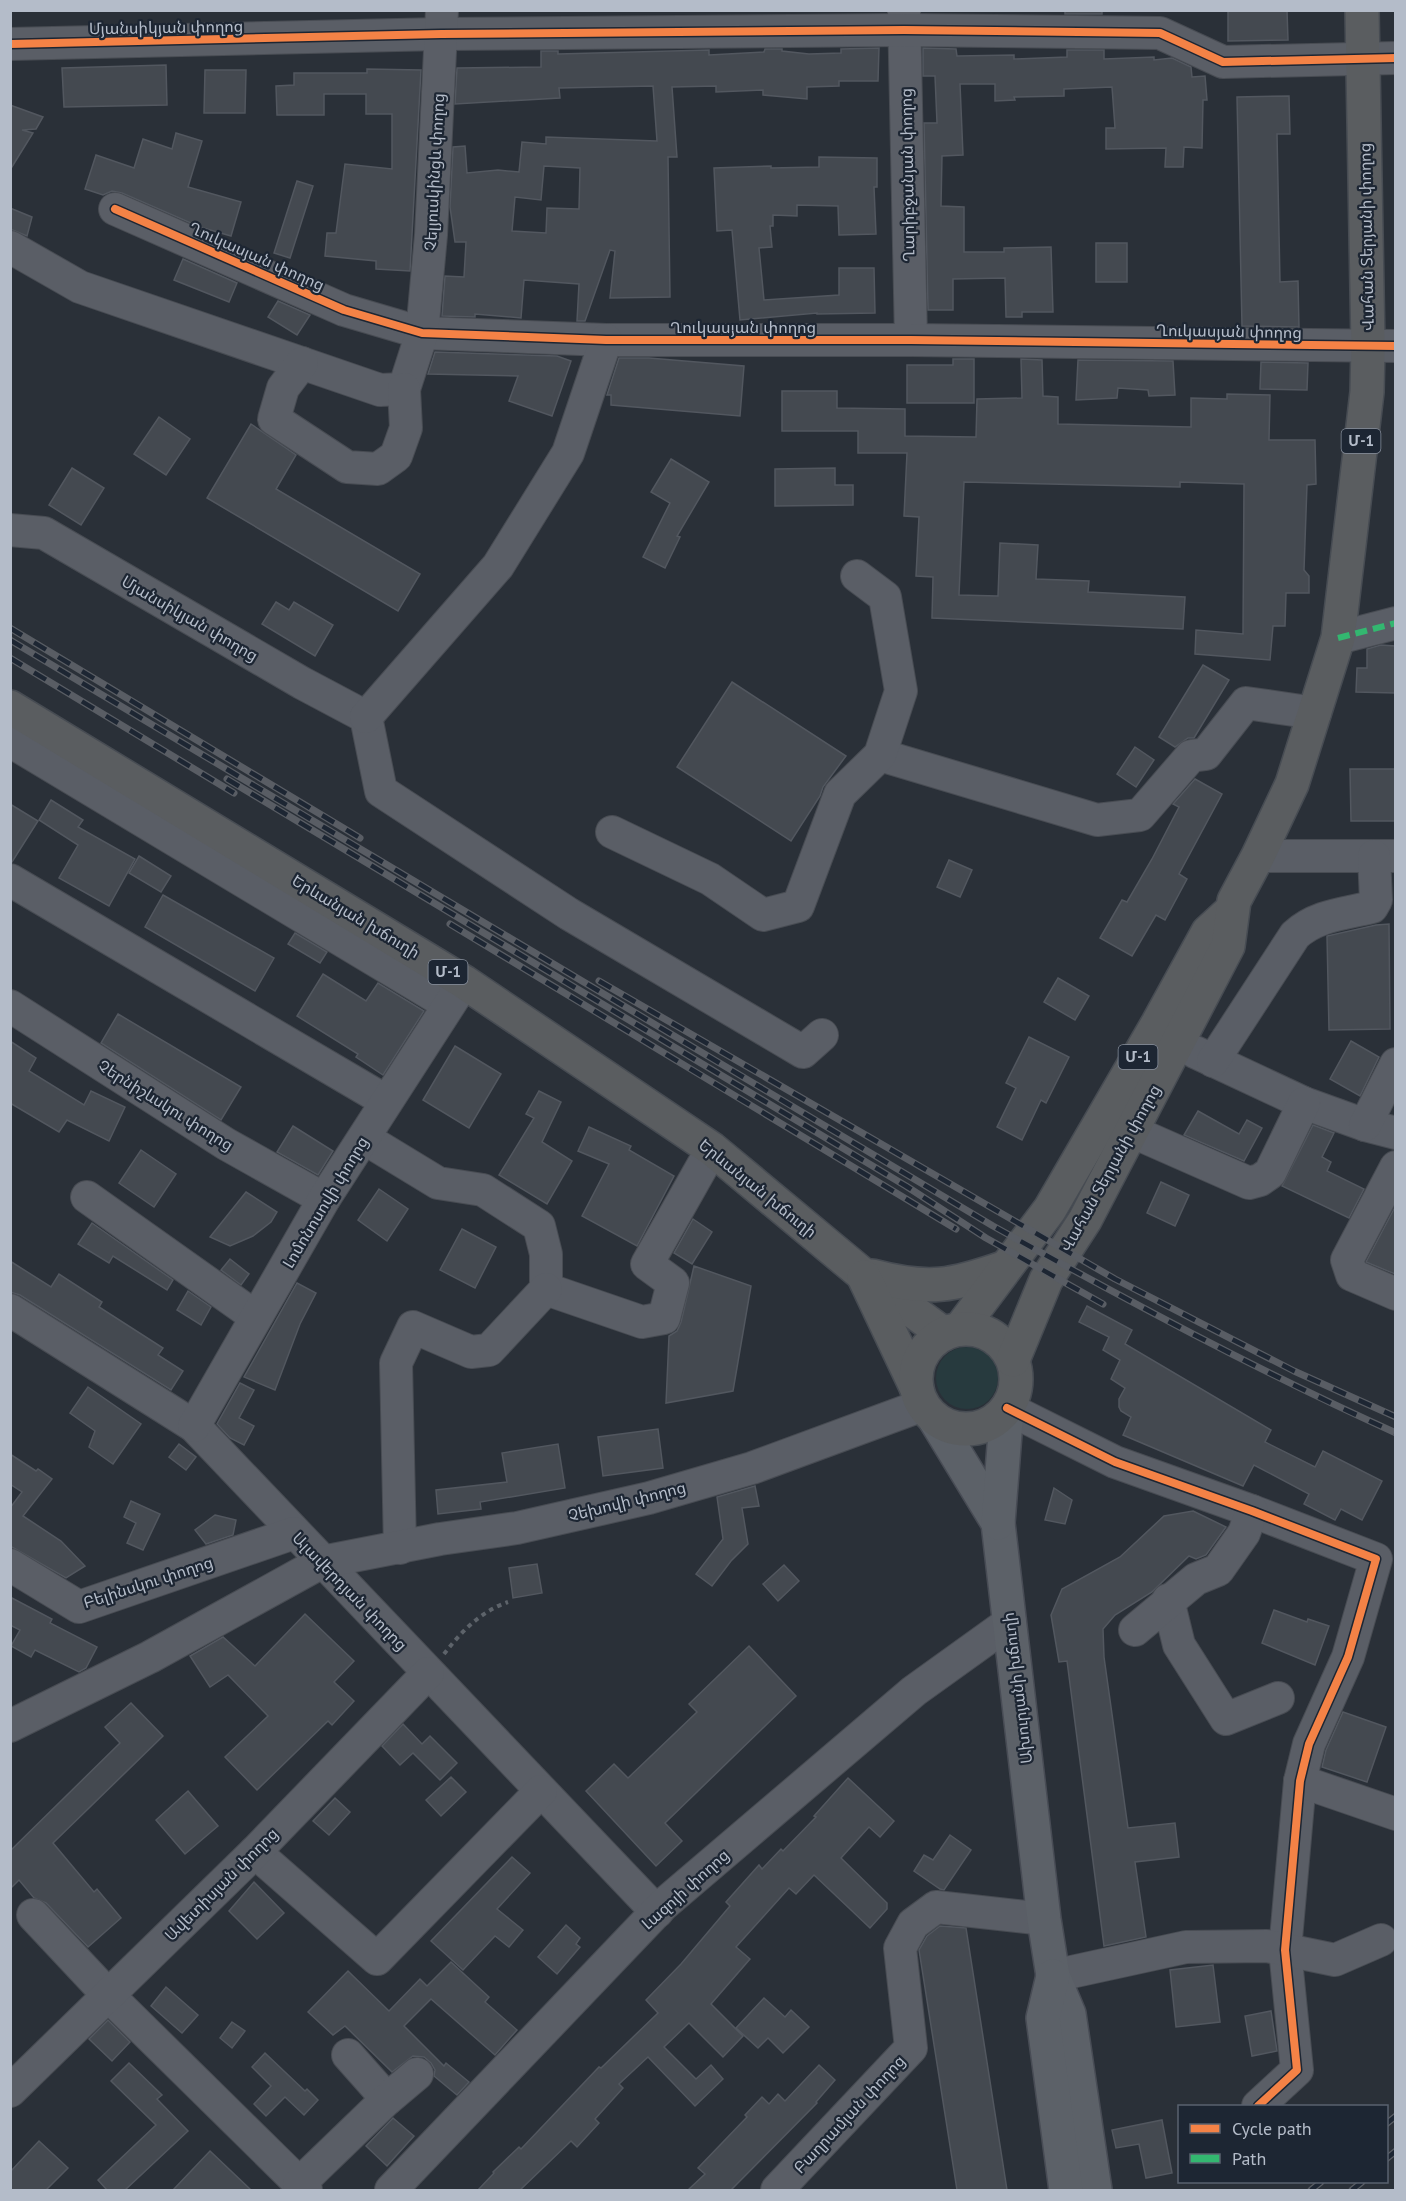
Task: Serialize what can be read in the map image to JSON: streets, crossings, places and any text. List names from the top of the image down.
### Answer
{
  "streets": {
    "highway": ["Վահան Տերյանի փողոց", "Մ-1", "Երևանյան խճուղի"],
    "main road": ["Ախուրյանի խճուղի"],
    "street": [
      "Մյանսիկյան փողոց",
      "Չելյուսկինցև փողոց",
      "Ղարիբջանյան փողոց",
      "Ղուկասյան փողոց",
      "Չերնիշևսկու փողոց",
      "Լոմոնոսովի փողոց",
      "Չեխովի փողոց",
      "Բելինսկու փողոց",
      "Ալավերդյան փողոց",
      "Ավետիսյան փողոց",
      "Լազոյի փողոց",
      "Բաղրամյան փողոց"
    ]
  },
  "crossings": [
    ["Մյանսիկյան փողոց", "Չելյուսկինցև փողոց"],
    ["Մյանսիկյան փողոց", "Ղարիբջանյան փողոց"],
    ["Մյանսիկյան փողոց", "Վահան Տերյանի փողոց"],
    ["Չելյուսկինցև փողոց", "Ղուկասյան փողոց"],
    ["Ղարիբջանյան փողոց", "Ղուկասյան փողոց"],
    ["Վահան Տերյանի փողոց", "Ղուկասյան փողոց"],
    ["Վահան Տերյանի փողոց", "Երևանյան խճուղի"],
    ["Վահան Տերյանի փողոց", "Չեխովի փողոց"],
    ["Վահան Տերյանի փողոց", "Ախուրյանի խճուղի"],
    ["Երևանյան խճուղի", "Լոմոնոսովի փողոց"],
    ["Երևանյան խճուղի", "Չեխովի փողոց"],
    ["Երևանյան խճուղի", "Ախուրյանի խճուղի"],
    ["Չերնիշևսկու փողոց", "Լոմոնոսովի փողոց"],
    ["Լոմոնոսովի փողոց", "Ալավերդյան փողոց"],
    ["Չեխովի փողոց", "Ալավերդյան փողոց"],
    ["Չեխովի փողոց", "Ախուրյանի խճուղի"],
    ["Բելինսկու փողոց", "Ալավերդյան փողոց"],
    ["Ալավերդյան փողոց", "Ավետիսյան փողոց"],
    ["Ալավերդյան փողոց", "Լազոյի փողոց"],
    ["Ախուրյանի խճուղի", "Լազոյի փողոց"],
    ["Ախուրյանի խճուղի", "Բաղրամյան փողոց"]
  ],
  "legend": ["Cycle path", "Path"]
}
